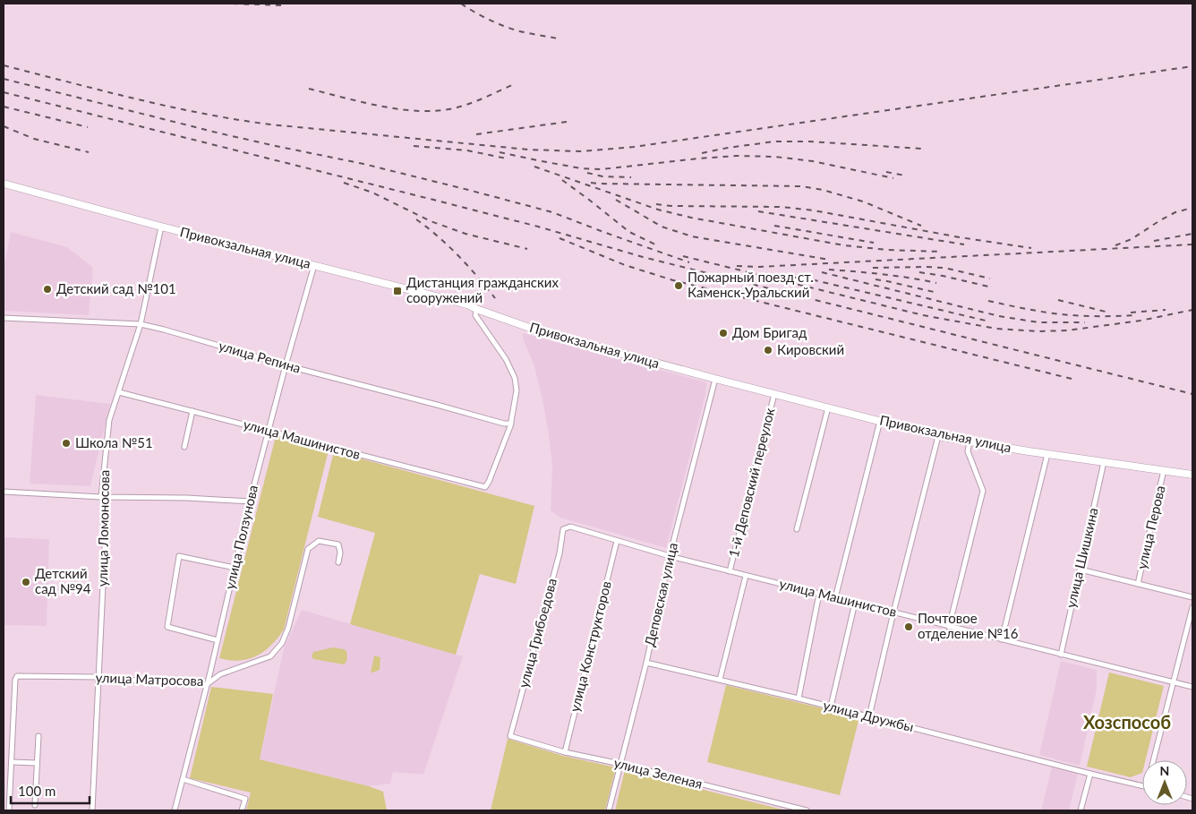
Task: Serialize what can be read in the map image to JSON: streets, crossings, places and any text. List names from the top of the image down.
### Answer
{
  "streets": {
    "street": [
      "Привокзальная улица",
      "улица Репина",
      "улица Машинистов",
      "1-й Деповский переулок",
      "улица Перова",
      "улица Ломоносова",
      "улица Ползунова",
      "улица Шишкина",
      "Деповская улица",
      "улица Грибоедова",
      "улица Конструкторов",
      "улица Матросова",
      "улица Дружбы",
      "улица Зеленая"
    ]
  },
  "crossings": [
    ["Привокзальная улица", "1-й Деповский переулок"],
    ["Привокзальная улица", "улица Перова"],
    ["Привокзальная улица", "улица Ломоносова"],
    ["Привокзальная улица", "улица Ползунова"],
    ["Привокзальная улица", "улица Шишкина"],
    ["Привокзальная улица", "Деповская улица"],
    ["улица Репина", "улица Машинистов"],
    ["улица Репина", "улица Ломоносова"],
    ["улица Репина", "улица Ползунова"],
    ["улица Машинистов", "1-й Деповский переулок"],
    ["улица Машинистов", "улица Ломоносова"],
    ["улица Машинистов", "улица Ползунова"],
    ["улица Машинистов", "улица Шишкина"],
    ["улица Машинистов", "Деповская улица"],
    ["улица Машинистов", "улица Грибоедова"],
    ["улица Машинистов", "улица Конструкторов"],
    ["улица Ломоносова", "улица Матросова"],
    ["улица Ползунова", "улица Матросова"],
    ["Деповская улица", "улица Дружбы"],
    ["Деповская улица", "улица Зеленая"],
    ["улица Грибоедова", "улица Зеленая"],
    ["улица Конструкторов", "улица Зеленая"]
  ],
  "districts": ["Хозспособ"],
  "places": {
    "other": [
      "Пожарный поезд ст. Каменск-Уральский",
      "Детский сад №101",
      "Дом Бригад",
      "Кировский",
      "Школа №51",
      "Детский сад №94",
      "Почтовое отделение №16"
    ],
    "transit": ["Дистанция гражданских сооружений"]
  },
  "scale_bar": "100 m",
  "north": "top"
}
